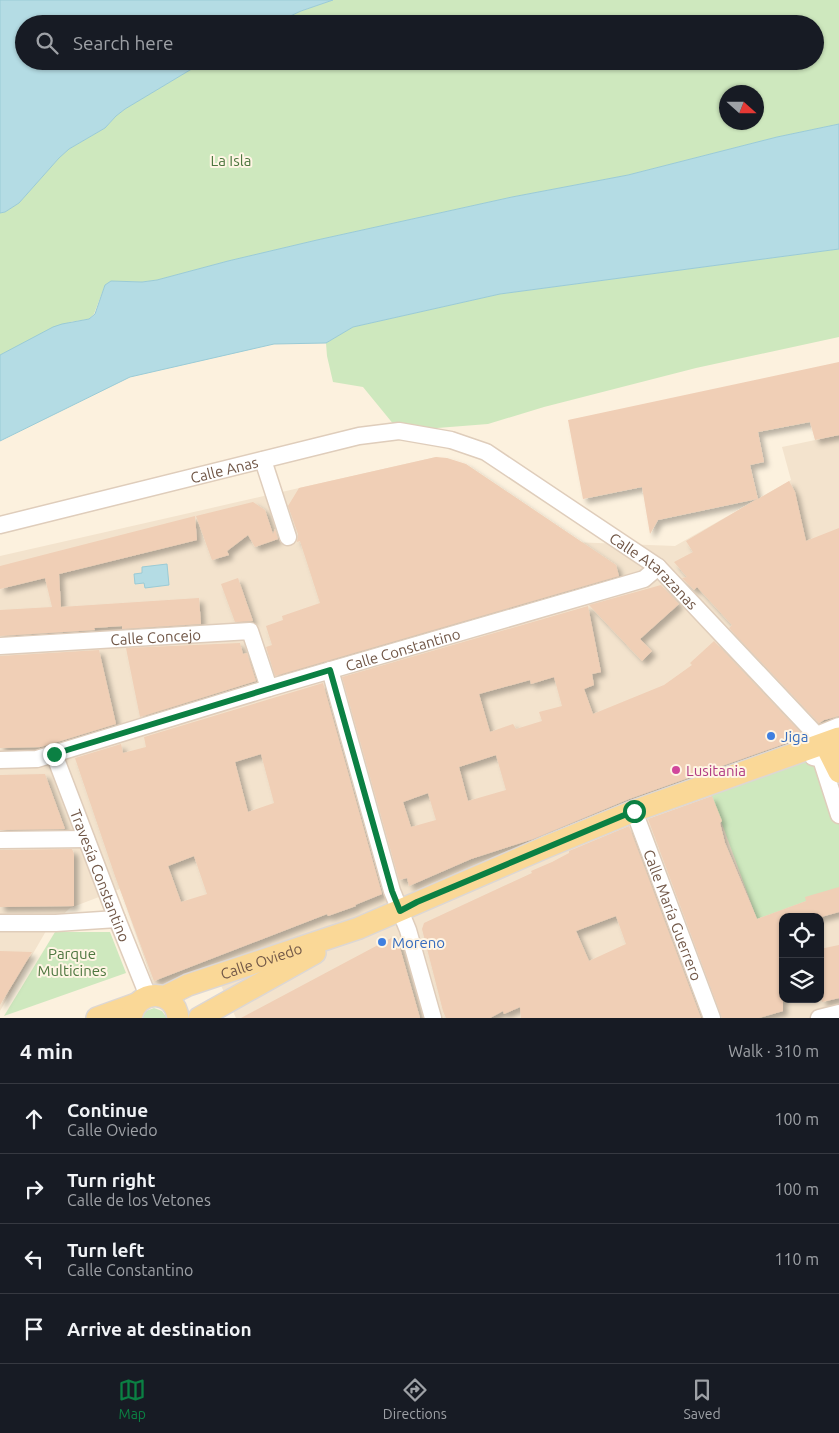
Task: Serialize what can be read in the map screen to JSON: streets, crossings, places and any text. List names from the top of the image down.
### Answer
{
  "streets": {
    "main road": ["Calle Oviedo"],
    "street": [
      "Calle Anas",
      "Calle Atarazanas",
      "Calle Concejo",
      "Calle Constantino",
      "Travesía Constantino",
      "Calle María Guerrero"
    ]
  },
  "crossings": [
    ["Calle Anas", "Calle Atarazanas"],
    ["Calle Atarazanas", "Calle Constantino"],
    ["Calle Atarazanas", "Calle Oviedo"],
    ["Calle Concejo", "Calle Constantino"],
    ["Calle Constantino", "Travesía Constantino"],
    ["Travesía Constantino", "Calle Oviedo"],
    ["Calle María Guerrero", "Calle Oviedo"]
  ],
  "parks": ["La Isla", "Parque Multicines"],
  "places": ["Jiga", "Lusitania", "Moreno"],
  "north": "right",
  "page": {
    "search": "Search here",
    "heading": ["4 min", "Walk · 310 m"],
    "list": [
      ["Continue", "Calle Oviedo", "100 m"],
      ["Turn right", "Calle de los Vetones", "100 m"],
      ["Turn left", "Calle Constantino", "110 m"],
      "Arrive at destination"
    ],
    "nav": ["Map", "Directions", "Saved"]
  }
}
